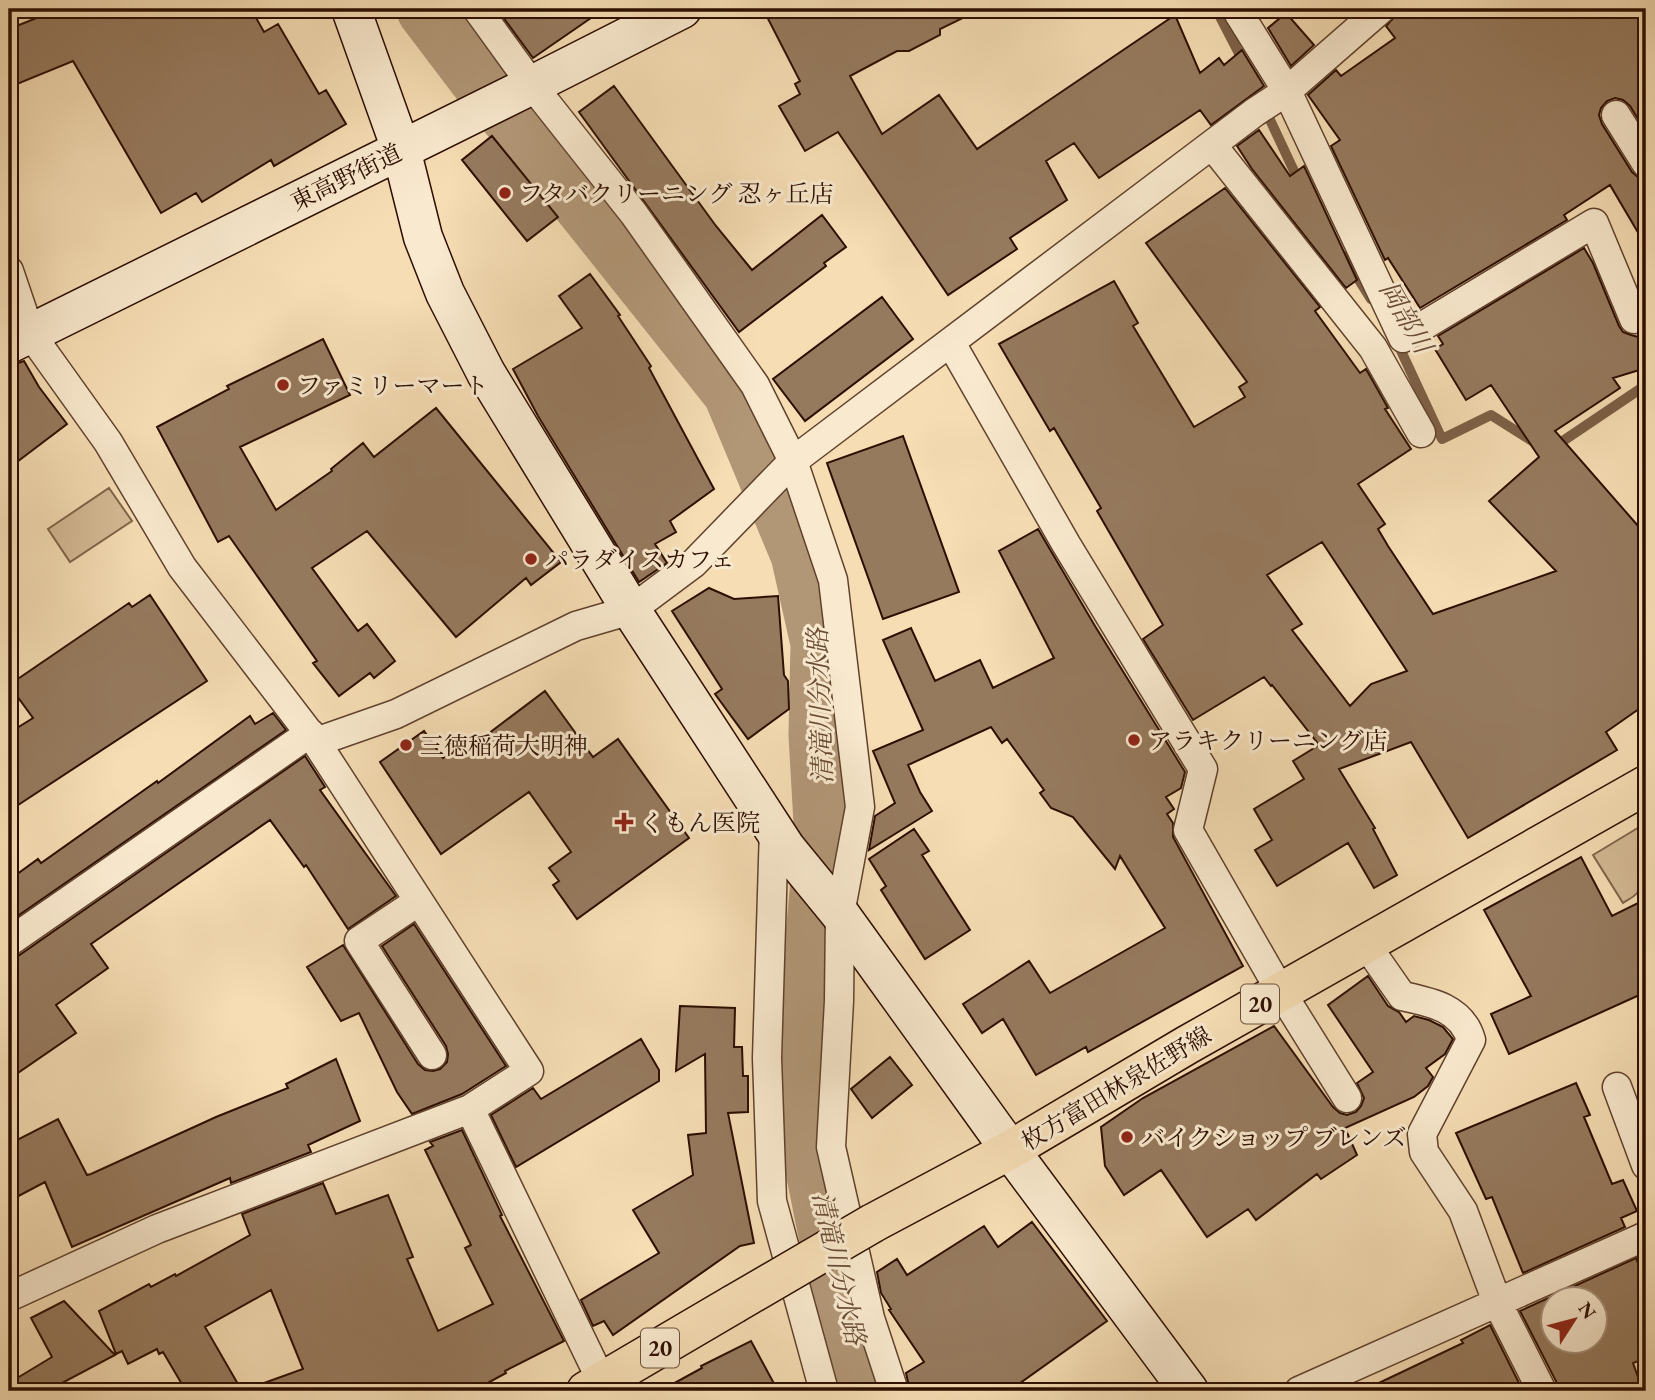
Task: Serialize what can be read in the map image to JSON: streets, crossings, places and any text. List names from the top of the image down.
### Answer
{
  "streets": {
    "main road": ["20", "枚方富田林泉佐野線"],
    "street": ["東高野街道"]
  },
  "water": ["岡部川", "清滝川分水路"],
  "places": {
    "other": [
      "フタバクリーニング 忍ヶ丘店",
      "ファミリーマート",
      "パラダイスカフェ",
      "アラキクリーニング店",
      "三徳稲荷大明神",
      "バイクショップ ブレンズ"
    ],
    "health": ["くもん医院"]
  },
  "north": "top right"
}
